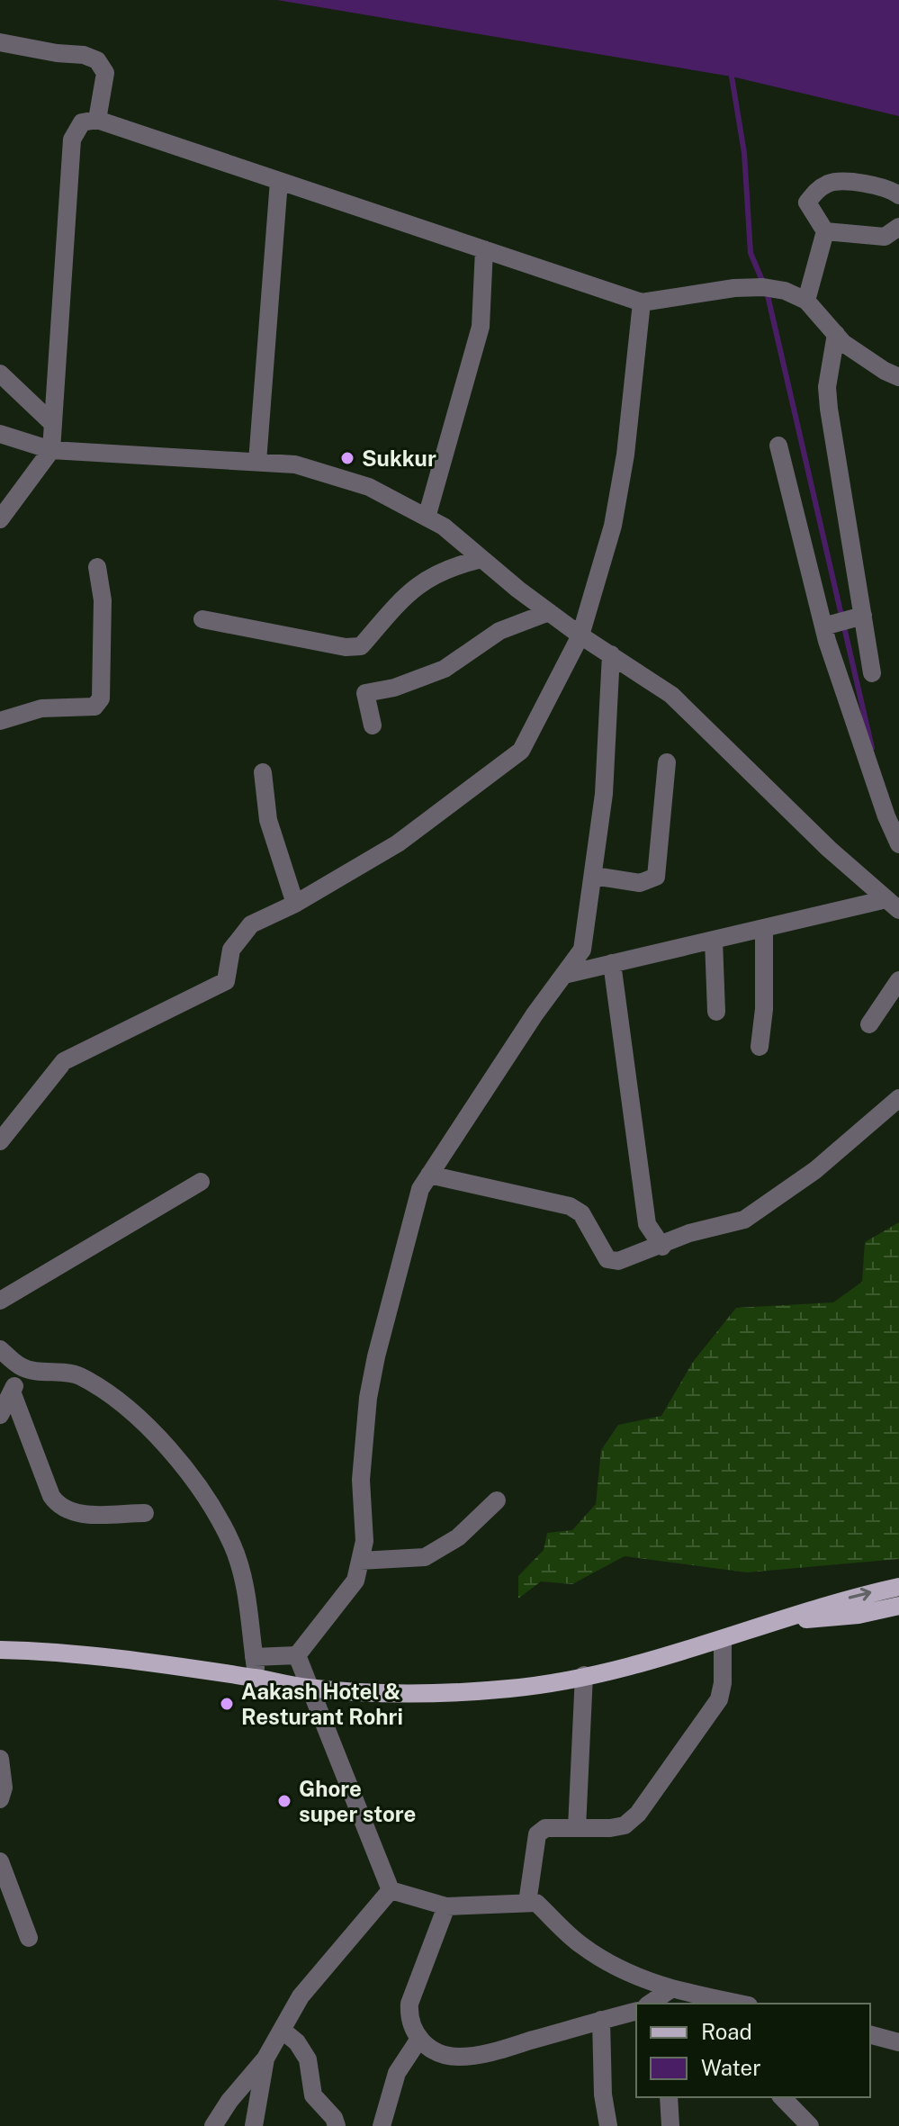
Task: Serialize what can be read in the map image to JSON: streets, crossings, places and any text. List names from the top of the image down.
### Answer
{
  "places": ["Sukkur", "Aakash Hotel & Resturant Rohri", "Ghore super store"],
  "legend": ["Road", "Water"]
}
